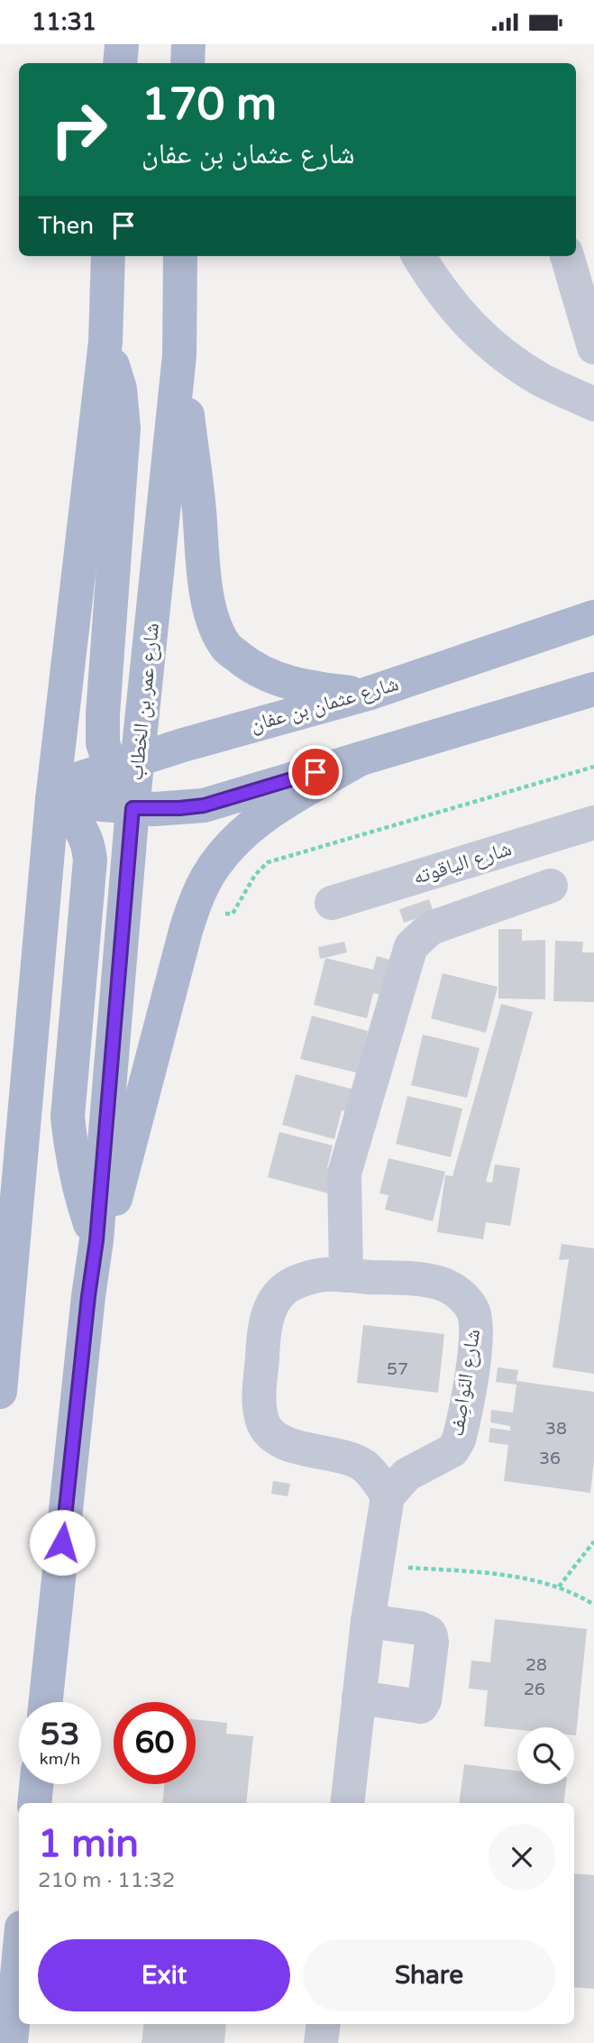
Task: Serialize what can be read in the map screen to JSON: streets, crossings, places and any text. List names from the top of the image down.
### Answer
{
  "streets": {
    "main road": ["شارع عمر بن الخطاب", "شارع عثمان بن عفان"],
    "street": ["شارع الياقوته", "شارع النَواصِف"]
  },
  "crossings": [
    ["شارع عمر بن الخطاب", "شارع عثمان بن عفان"]
  ],
  "house_numbers": [
    "57",
    "38",
    "36",
    "28",
    "26"
  ],
  "page": {
    "status": "11:31",
    "turn": ["170 m", "شارع عثمان بن عفان"],
    "then": "Then",
    "speed": "53 km/h",
    "limit": "60",
    "heading": ["1 min", "210 m · 11:32"],
    "buttons": ["Exit", "Share"]
  }
}
